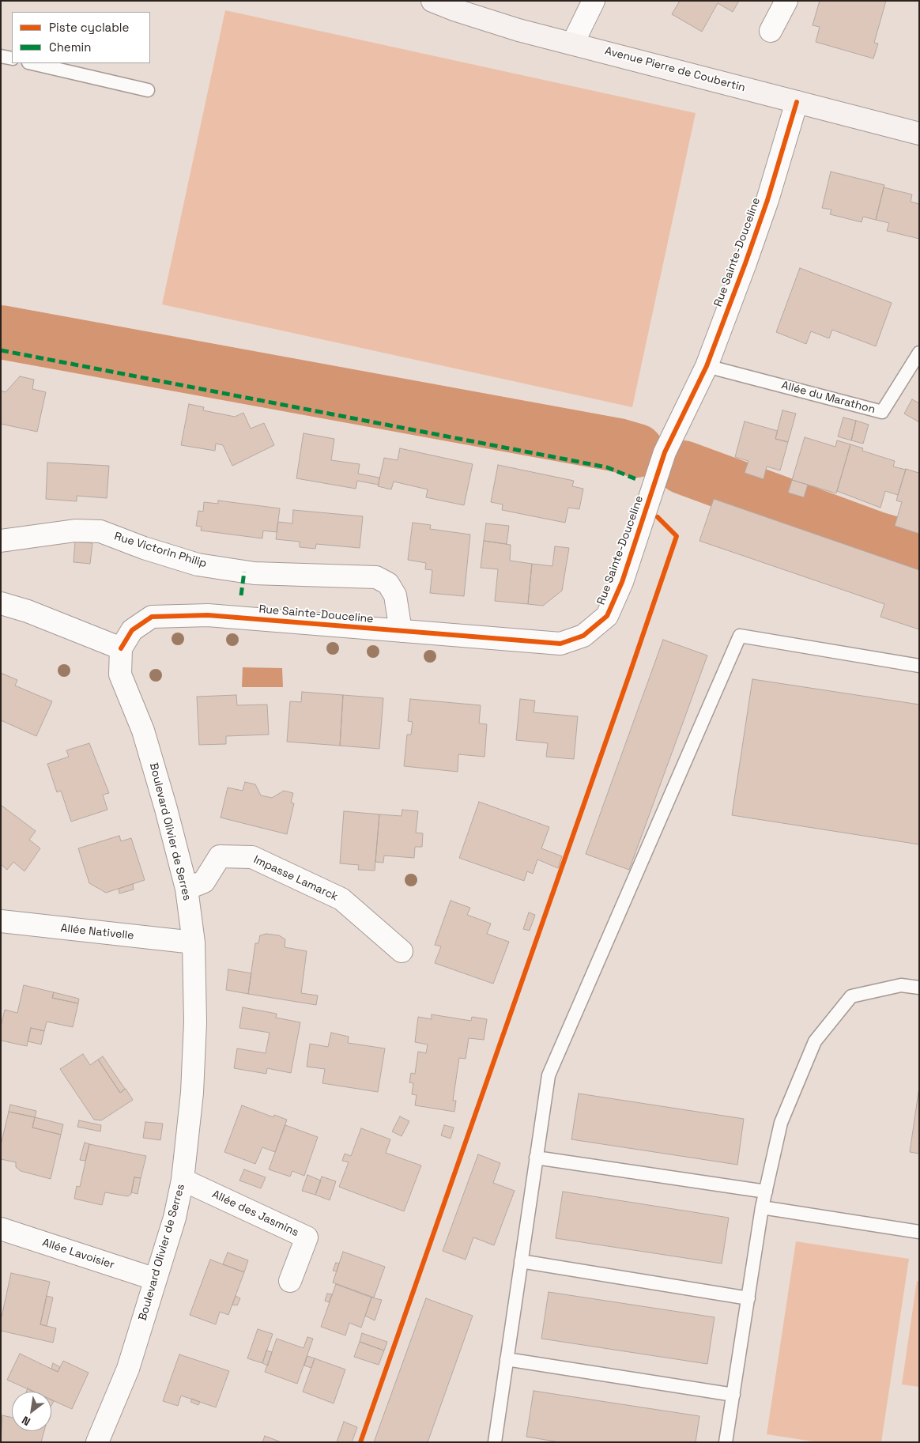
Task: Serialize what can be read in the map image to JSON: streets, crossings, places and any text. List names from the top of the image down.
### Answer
{
  "streets": {
    "street": [
      "Avenue Pierre de Coubertin",
      "Rue Sainte-Douceline",
      "Rue Victorin Philip",
      "Boulevard Olivier de Serres",
      "Impasse Lamarck",
      "Allée Nativelle",
      "Allée des Jasmins",
      "Allée Lavoisier"
    ],
    "lane": ["Allée du Marathon"]
  },
  "crossings": [
    ["Avenue Pierre de Coubertin", "Rue Sainte-Douceline"],
    ["Rue Sainte-Douceline", "Allée du Marathon"],
    ["Rue Sainte-Douceline", "Rue Victorin Philip"],
    ["Rue Sainte-Douceline", "Boulevard Olivier de Serres"],
    ["Boulevard Olivier de Serres", "Impasse Lamarck"],
    ["Boulevard Olivier de Serres", "Allée Nativelle"],
    ["Boulevard Olivier de Serres", "Allée des Jasmins"],
    ["Boulevard Olivier de Serres", "Allée Lavoisier"]
  ],
  "legend": ["Piste cyclable", "Chemin"],
  "north": "bottom left"
}
